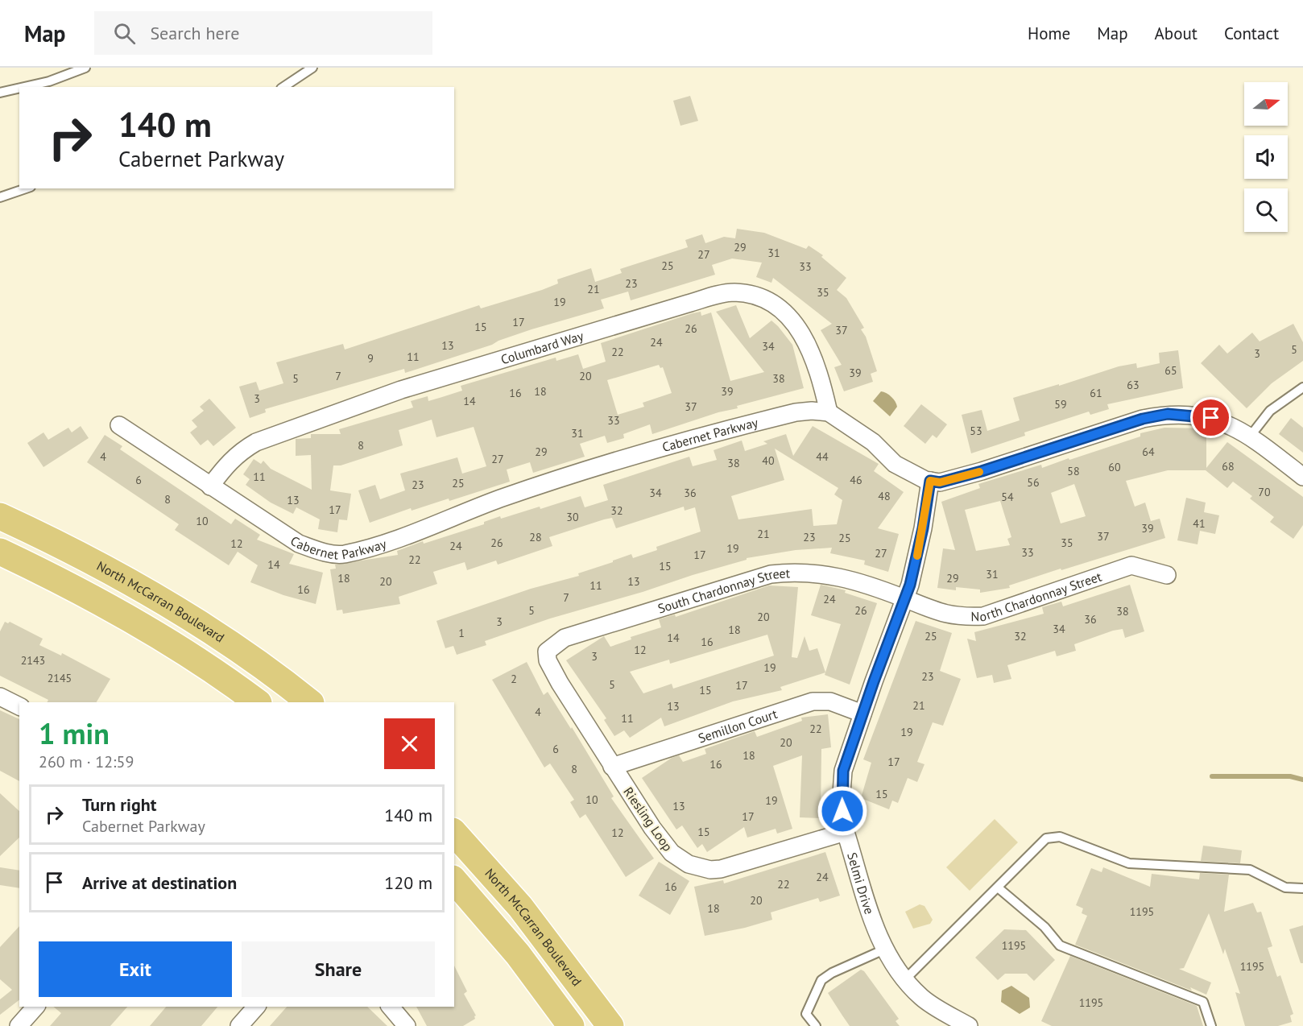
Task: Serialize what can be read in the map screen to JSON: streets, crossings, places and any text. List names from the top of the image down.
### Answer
{
  "streets": {
    "main road": ["North McCarran Boulevard"],
    "street": [
      "Columbard Way",
      "Cabernet Parkway",
      "South Chardonnay Street",
      "North Chardonnay Street",
      "Semillon Court",
      "Riesling Loop",
      "Selmi Drive"
    ]
  },
  "crossings": [
    ["Columbard Way", "Cabernet Parkway"],
    ["South Chardonnay Street", "North Chardonnay Street"],
    ["South Chardonnay Street", "Riesling Loop"],
    ["South Chardonnay Street", "Selmi Drive"],
    ["North Chardonnay Street", "Selmi Drive"],
    ["Semillon Court", "Riesling Loop"],
    ["Semillon Court", "Selmi Drive"],
    ["Riesling Loop", "Selmi Drive"]
  ],
  "house_numbers": [
    "29",
    "31",
    "27",
    "25",
    "33",
    "23",
    "21",
    "35",
    "19",
    "17",
    "15",
    "26",
    "37",
    "24",
    "13",
    "34",
    "5",
    "22",
    "3",
    "11",
    "9",
    "65",
    "39",
    "7",
    "20",
    "5",
    "38",
    "63",
    "18",
    "39",
    "16",
    "61",
    "3",
    "14",
    "59",
    "37",
    "33",
    "53",
    "31",
    "8",
    "29",
    "64",
    "4",
    "44",
    "27",
    "40",
    "38",
    "68",
    "60",
    "58",
    "11",
    "6",
    "46",
    "56",
    "25",
    "23",
    "70",
    "34",
    "36",
    "48",
    "54",
    "8",
    "13",
    "17",
    "32",
    "30",
    "10",
    "41",
    "39",
    "21",
    "37",
    "28",
    "23",
    "25",
    "26",
    "35",
    "12",
    "24",
    "19",
    "33",
    "27",
    "17",
    "22",
    "14",
    "15",
    "31",
    "18",
    "29",
    "20",
    "13",
    "11",
    "16",
    "7",
    "24",
    "5",
    "26",
    "38",
    "20",
    "36",
    "3",
    "34",
    "18",
    "1",
    "25",
    "32",
    "14",
    "16",
    "12",
    "3",
    "2143",
    "19",
    "23",
    "2145",
    "2",
    "5",
    "17",
    "15",
    "21",
    "13",
    "4",
    "11",
    "22",
    "19",
    "20",
    "6",
    "18",
    "17",
    "16",
    "8",
    "15",
    "10",
    "19",
    "13",
    "17",
    "15",
    "12",
    "24",
    "22",
    "16",
    "20",
    "18",
    "1195",
    "1195",
    "1195",
    "1195"
  ],
  "north": "right",
  "page": {
    "header": "Map",
    "search": "Search here",
    "nav": [
      "Home",
      "Map",
      "About",
      "Contact"
    ],
    "turn": ["140 m", "Cabernet Parkway"],
    "heading": ["1 min", "260 m · 12:59"],
    "list": [
      {
        "name": "Turn right",
        "note": "Cabernet Parkway",
        "value": "140 m"
      },
      {
        "name": "Arrive at destination",
        "value": "120 m"
      }
    ],
    "buttons": ["Exit", "Share"]
  }
}
